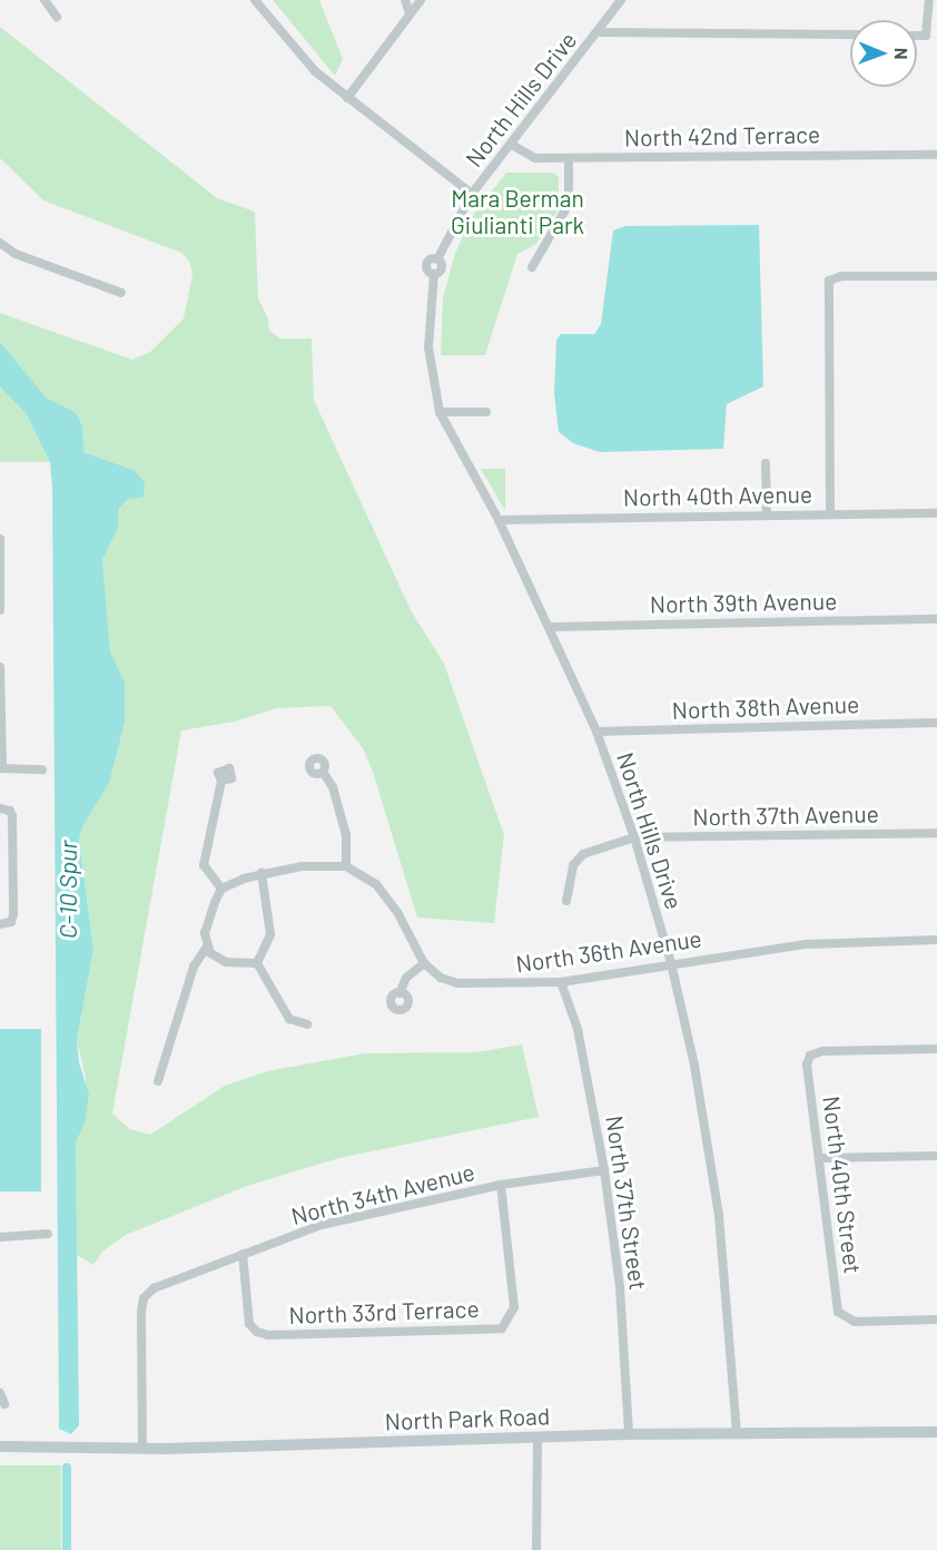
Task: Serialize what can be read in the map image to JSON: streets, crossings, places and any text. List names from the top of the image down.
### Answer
{
  "streets": {
    "street": [
      "North Hills Drive",
      "North 42nd Terrace",
      "North 40th Avenue",
      "North 39th Avenue",
      "North 38th Avenue",
      "North 37th Avenue",
      "North 36th Avenue",
      "North 40th Street",
      "North 34th Avenue",
      "North 37th Street",
      "North 33rd Terrace",
      "North Park Road"
    ]
  },
  "crossings": [
    ["North Hills Drive", "North 42nd Terrace"],
    ["North Hills Drive", "North 40th Avenue"],
    ["North Hills Drive", "North 39th Avenue"],
    ["North Hills Drive", "North 38th Avenue"],
    ["North Hills Drive", "North 37th Avenue"],
    ["North Hills Drive", "North 36th Avenue"],
    ["North Hills Drive", "North Park Road"],
    ["North 36th Avenue", "North 37th Street"],
    ["North 34th Avenue", "North 37th Street"],
    ["North 34th Avenue", "North 33rd Terrace"],
    ["North 34th Avenue", "North Park Road"],
    ["North 37th Street", "North Park Road"]
  ],
  "water": ["C-10 Spur"],
  "parks": ["Mara Berman Giulianti Park"],
  "north": "right"
}
